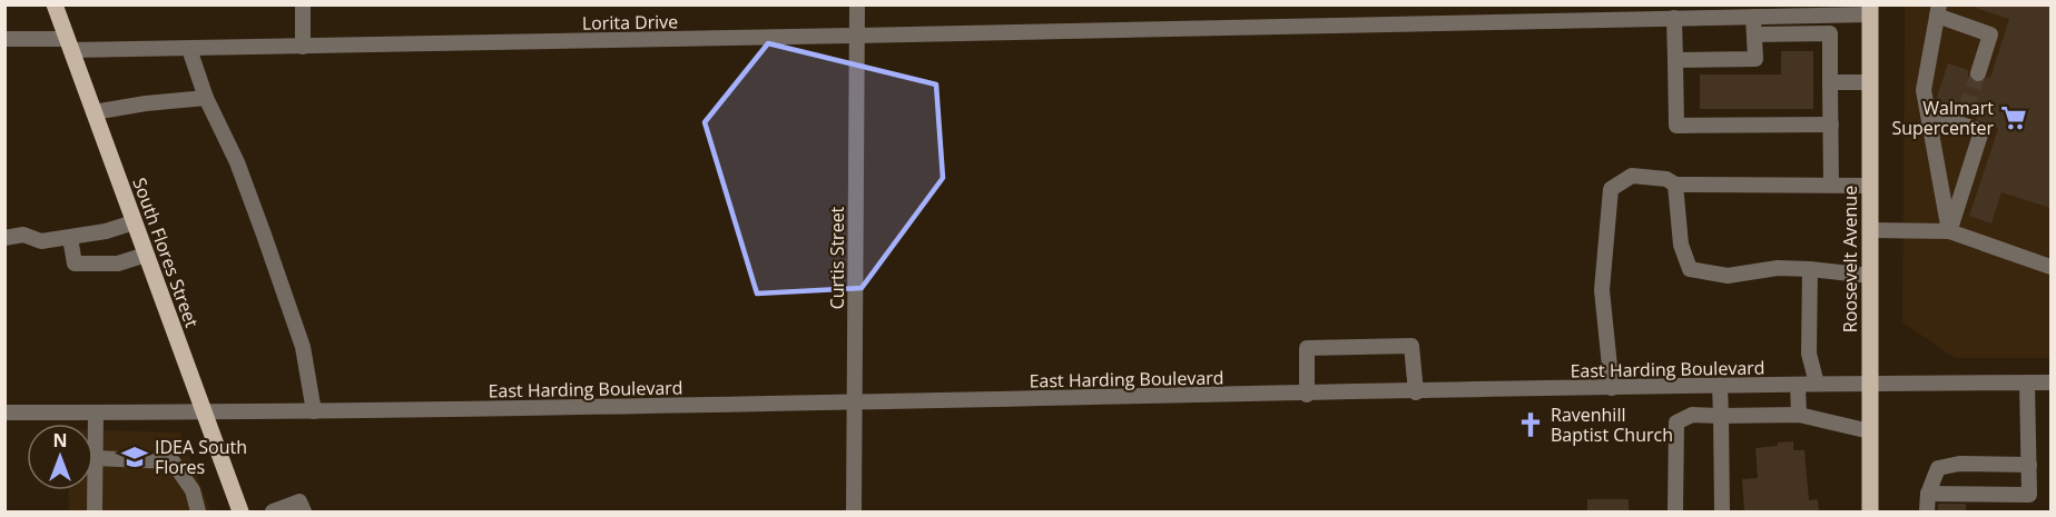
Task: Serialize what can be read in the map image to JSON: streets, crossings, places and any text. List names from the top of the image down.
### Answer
{
  "streets": {
    "main road": ["South Flores Street", "Roosevelt Avenue"],
    "street": ["Lorita Drive", "Curtis Street", "East Harding Boulevard"]
  },
  "crossings": [
    ["Lorita Drive", "South Flores Street"],
    ["Lorita Drive", "Curtis Street"],
    ["Lorita Drive", "Roosevelt Avenue"],
    ["South Flores Street", "East Harding Boulevard"],
    ["Curtis Street", "East Harding Boulevard"],
    ["Roosevelt Avenue", "East Harding Boulevard"]
  ],
  "places": {
    "supermarket": ["Walmart Supercenter"],
    "church": ["Ravenhill Baptist Church"],
    "school or university": ["IDEA South Flores"]
  },
  "north": "top"
}
